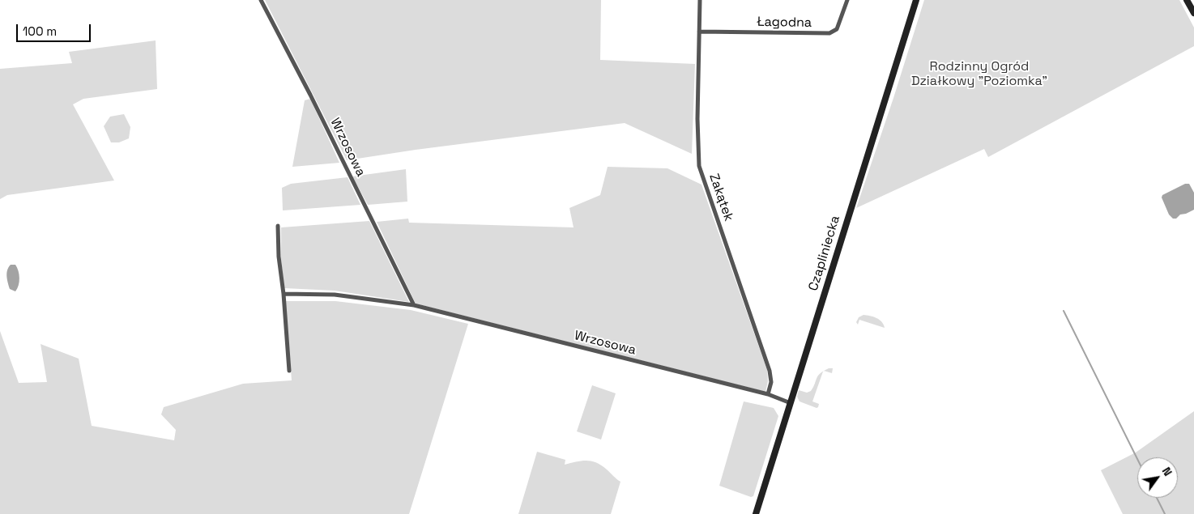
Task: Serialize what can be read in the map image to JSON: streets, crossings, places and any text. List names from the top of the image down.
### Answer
{
  "streets": {
    "main road": ["Czapliniecka"],
    "street": ["Łagodna", "Wrzosowa", "Zakątek"]
  },
  "crossings": [
    ["Łagodna", "Zakątek"],
    ["Wrzosowa", "Zakątek"],
    ["Wrzosowa", "Czapliniecka"]
  ],
  "parks": ["Rodzinny Ogród Działkowy \"Poziomka\""],
  "scale_bar": "100 m",
  "north": "top right"
}
